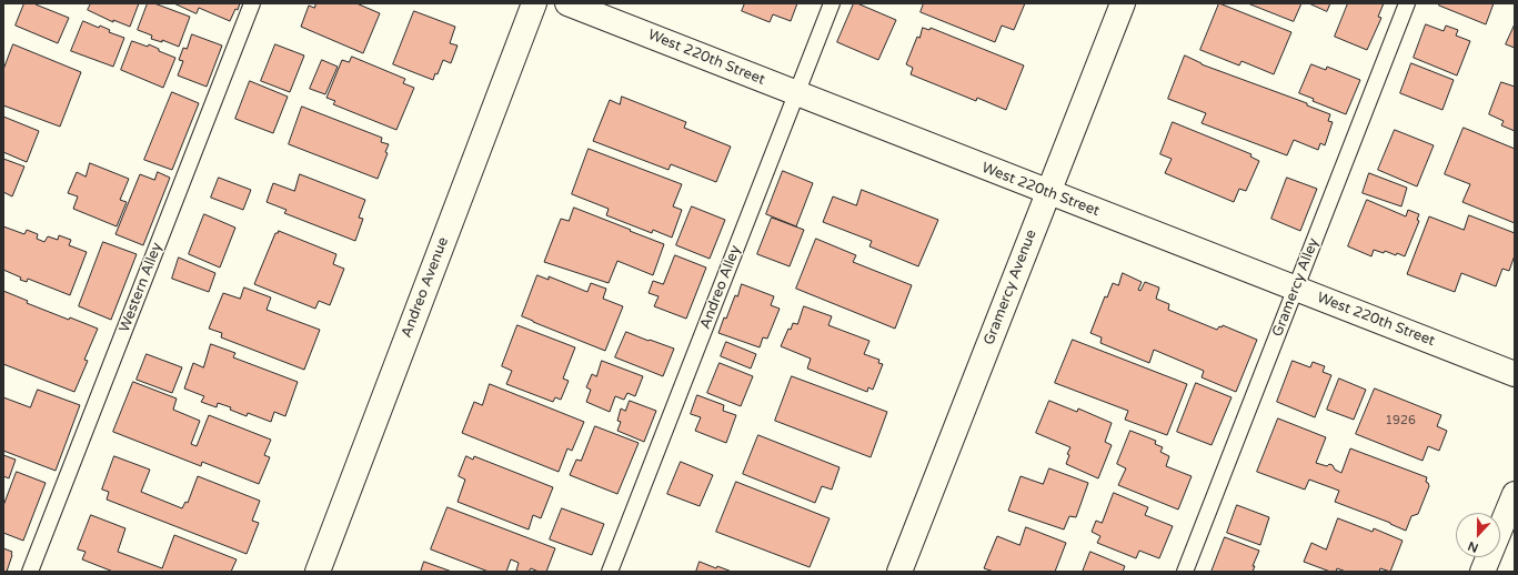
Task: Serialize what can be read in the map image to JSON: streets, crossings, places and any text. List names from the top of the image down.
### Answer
{
  "streets": {
    "street": ["West 220th Street", "Andreo Avenue", "Gramercy Avenue"],
    "lane": ["Western Alley", "Andreo Alley", "Gramercy Alley"]
  },
  "crossings": [
    ["West 220th Street", "Andreo Alley"],
    ["West 220th Street", "Gramercy Avenue"],
    ["West 220th Street", "Gramercy Alley"]
  ],
  "house_numbers": ["1926"],
  "north": "bottom"
}
